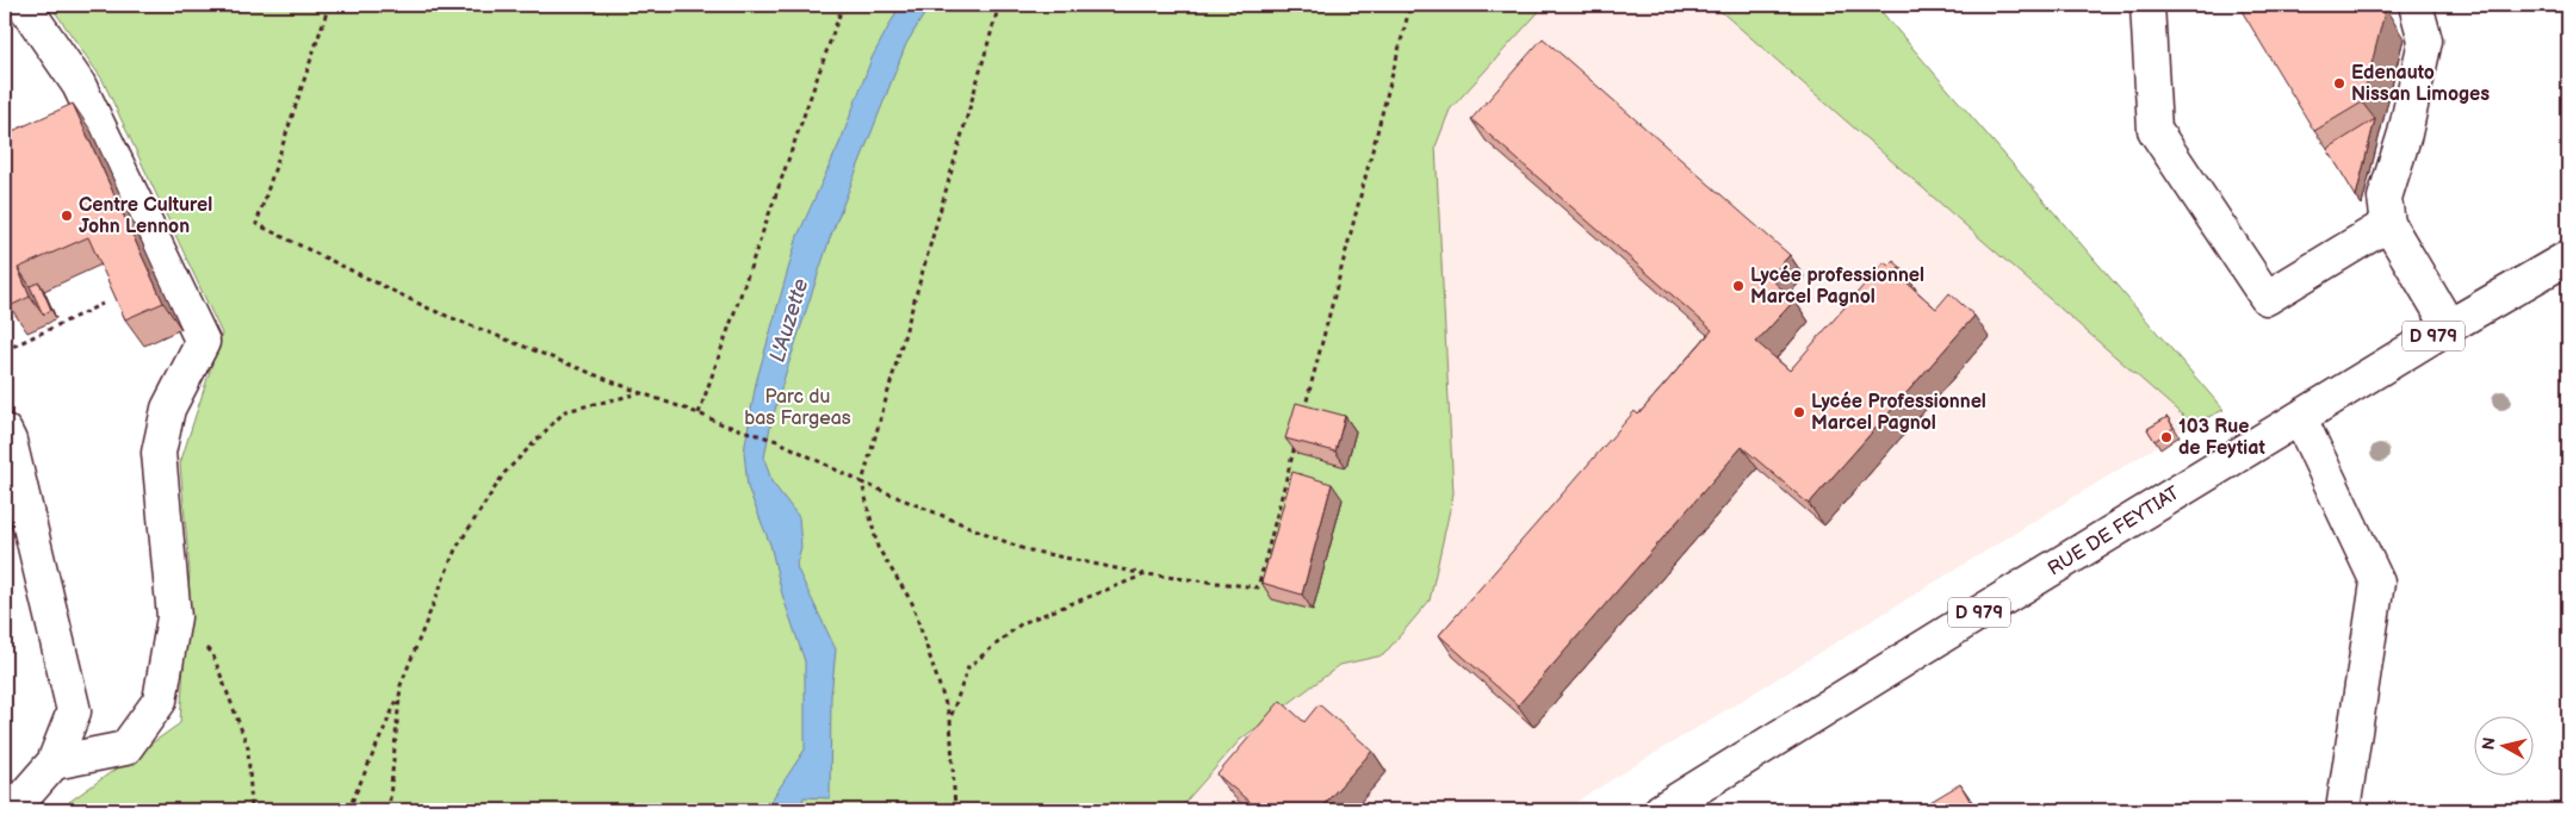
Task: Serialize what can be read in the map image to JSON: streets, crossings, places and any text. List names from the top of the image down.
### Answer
{
  "streets": {
    "main road": ["D 979", "RUE DE FEYTIAT"]
  },
  "water": ["L'Auzette"],
  "parks": ["Parc du bas Fargeas"],
  "places": [
    "Edenauto Nissan Limoges",
    "Centre Culturel John Lennon",
    "Lycée professionnel Marcel Pagnol",
    "Lycée Professionnel Marcel Pagnol",
    "103 Rue de Feytiat"
  ],
  "north": "left"
}
